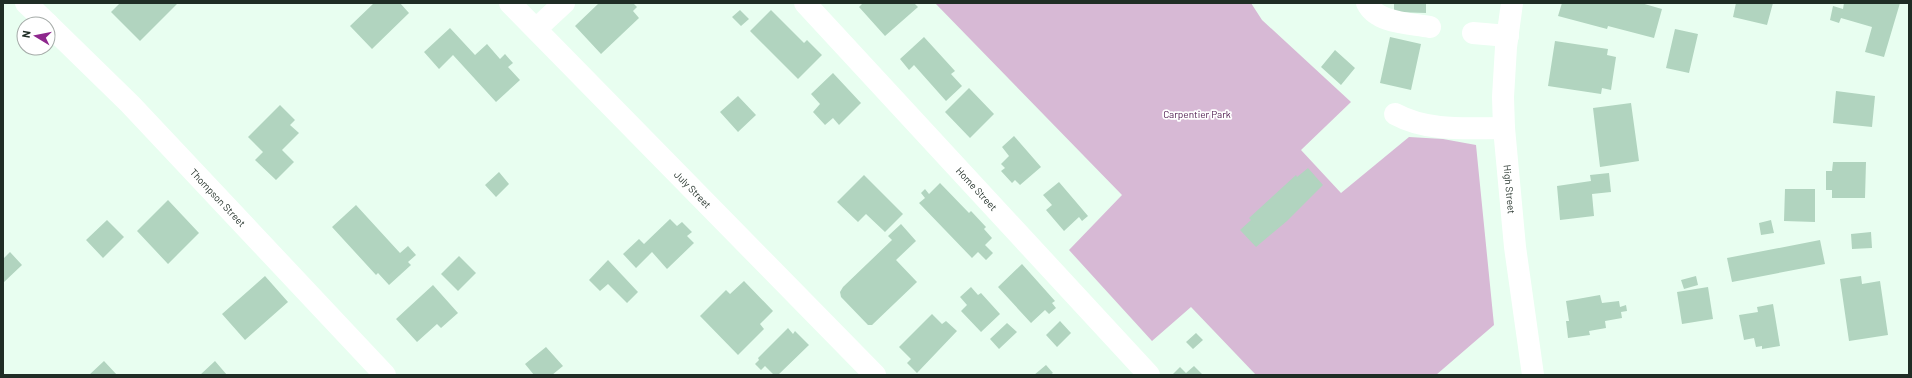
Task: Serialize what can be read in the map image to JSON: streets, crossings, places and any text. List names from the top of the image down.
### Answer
{
  "streets": {
    "street": [
      "July Street",
      "Home Street",
      "High Street",
      "Thompson Street"
    ]
  },
  "parks": ["Carpentier Park"],
  "north": "left"
}
